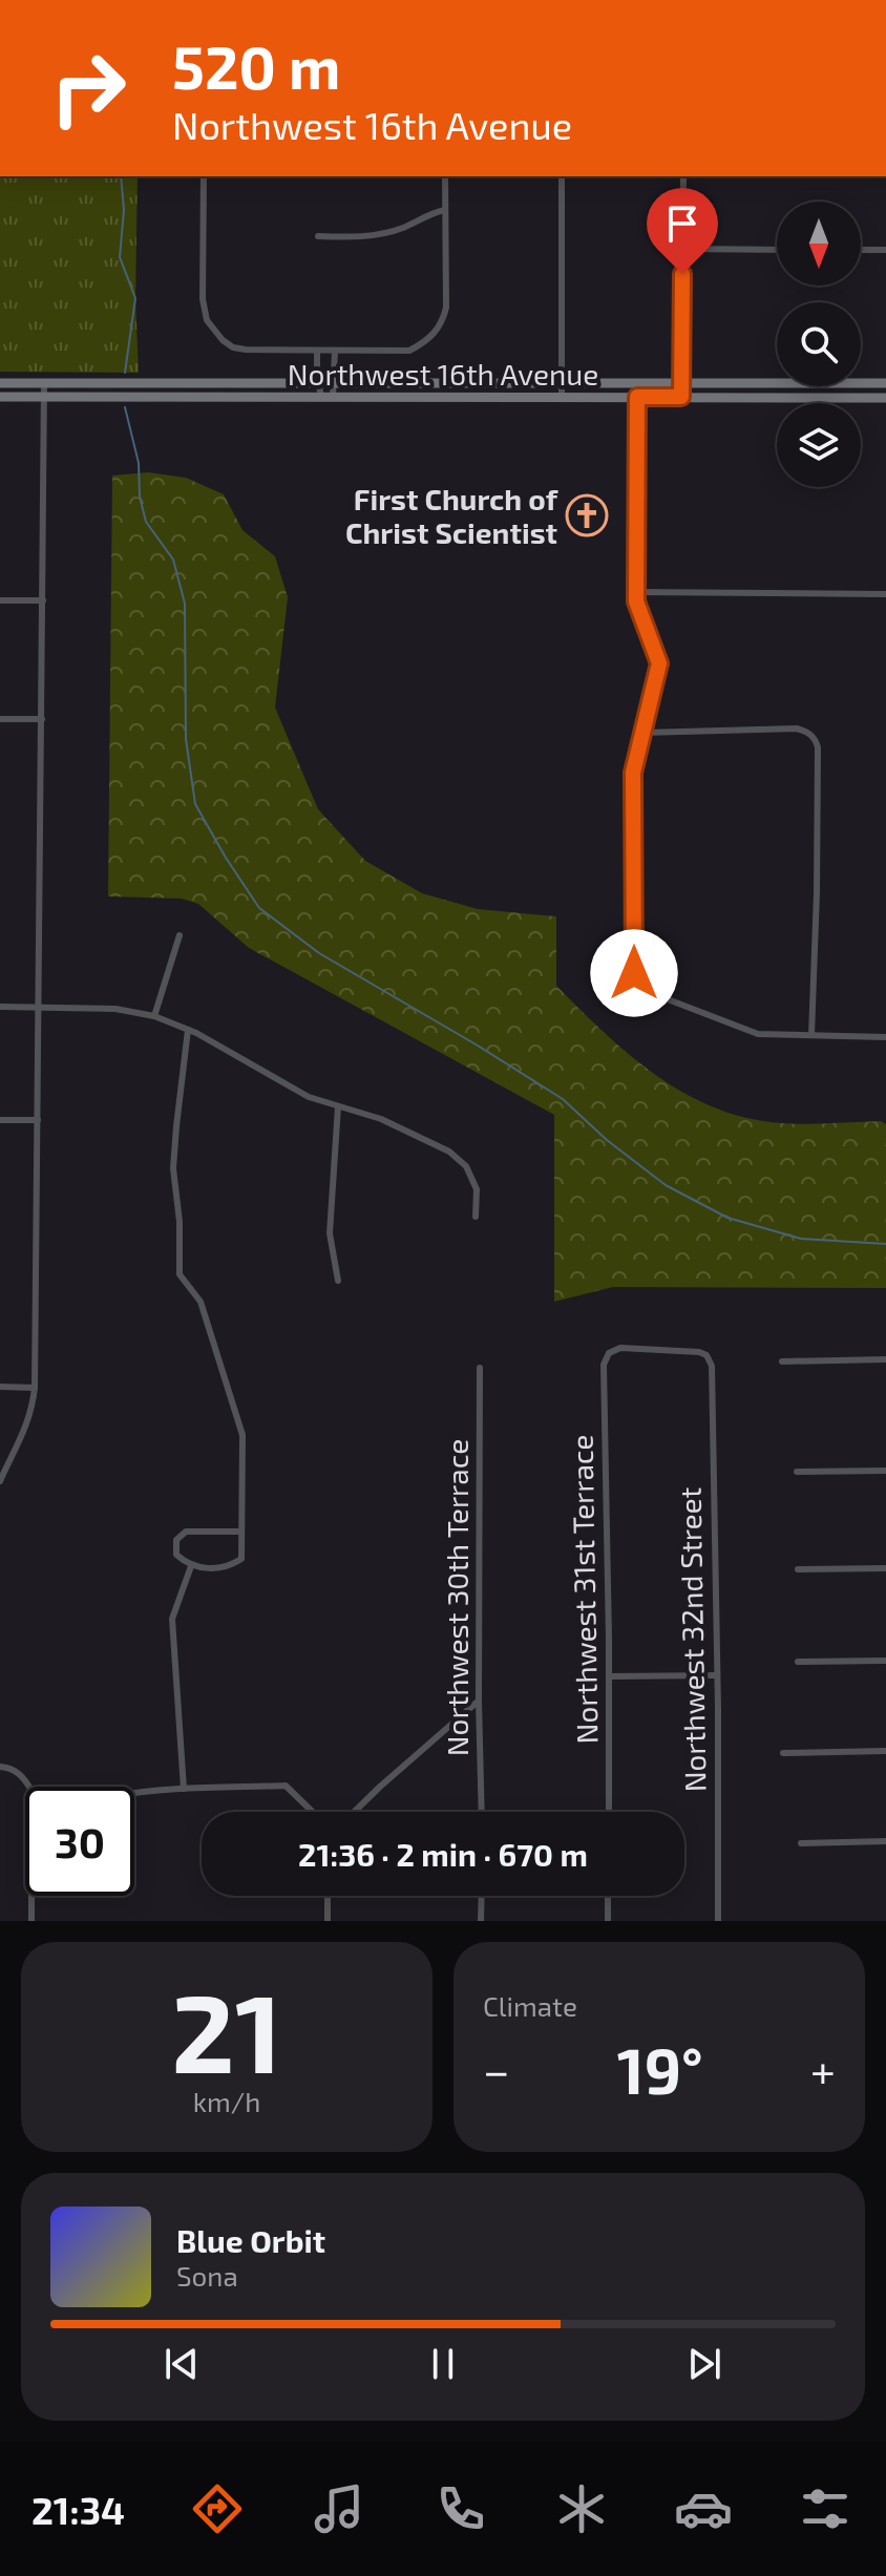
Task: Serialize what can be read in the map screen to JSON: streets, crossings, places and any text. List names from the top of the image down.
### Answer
{
  "streets": {
    "main road": ["Northwest 16th Avenue"],
    "street": ["Northwest 31st Terrace", "Northwest 30th Terrace", "Northwest 32nd Street"]
  },
  "crossings": [
    ["Northwest 31st Terrace", "Northwest 32nd Street"]
  ],
  "places": {
    "church": ["First Church of Christ Scientist"]
  },
  "north": "bottom",
  "page": {
    "turn": ["520 m", "Northwest 16th Avenue"],
    "limit": "30",
    "trip": "21:36 · 2 min · 670 m",
    "tile": [
      ["21", "km/h"],
      "Climate"
    ],
    "heat": ["−", "19°", "+"],
    "song": ["Blue Orbit", "Sona"],
    "tabs": "21:34"
  }
}
